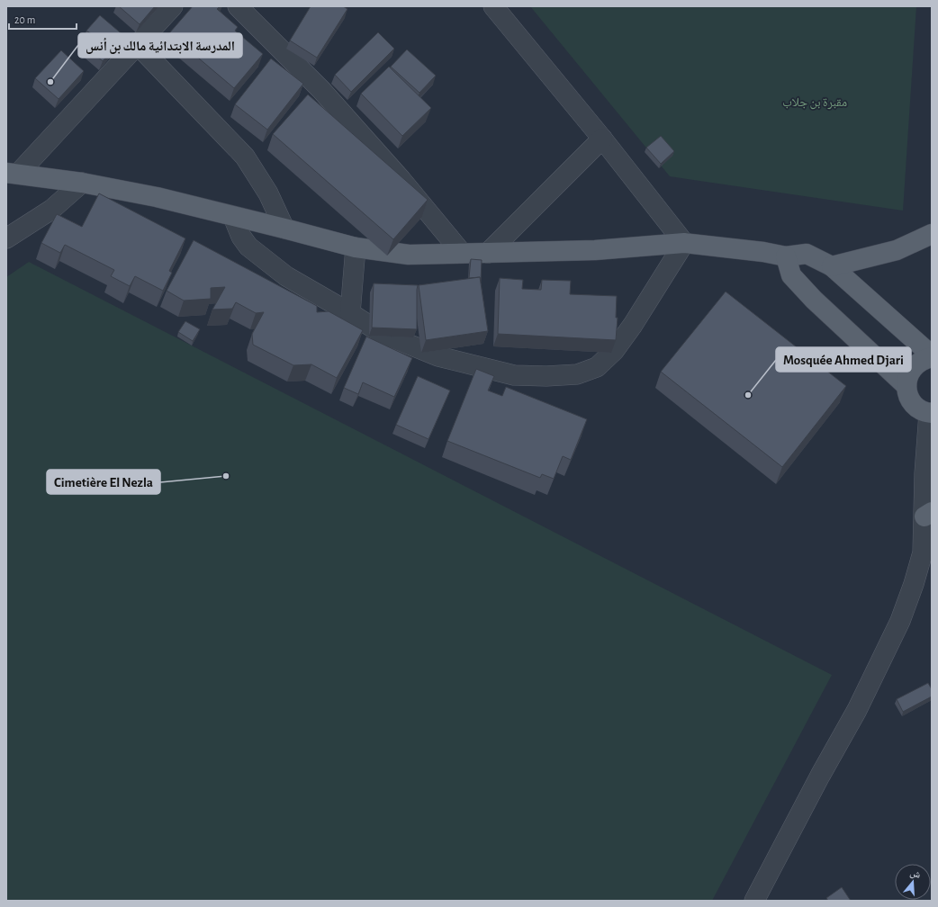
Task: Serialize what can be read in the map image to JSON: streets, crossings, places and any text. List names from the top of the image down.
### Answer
{
  "parks": ["مقبرة بن جلاب"],
  "places": ["المدرسة الابتدائية مالك بن أنس", "Mosquée Ahmed Djari", "Cimetière El Nezla"],
  "scale_bar": "20 m",
  "north": "top"
}
